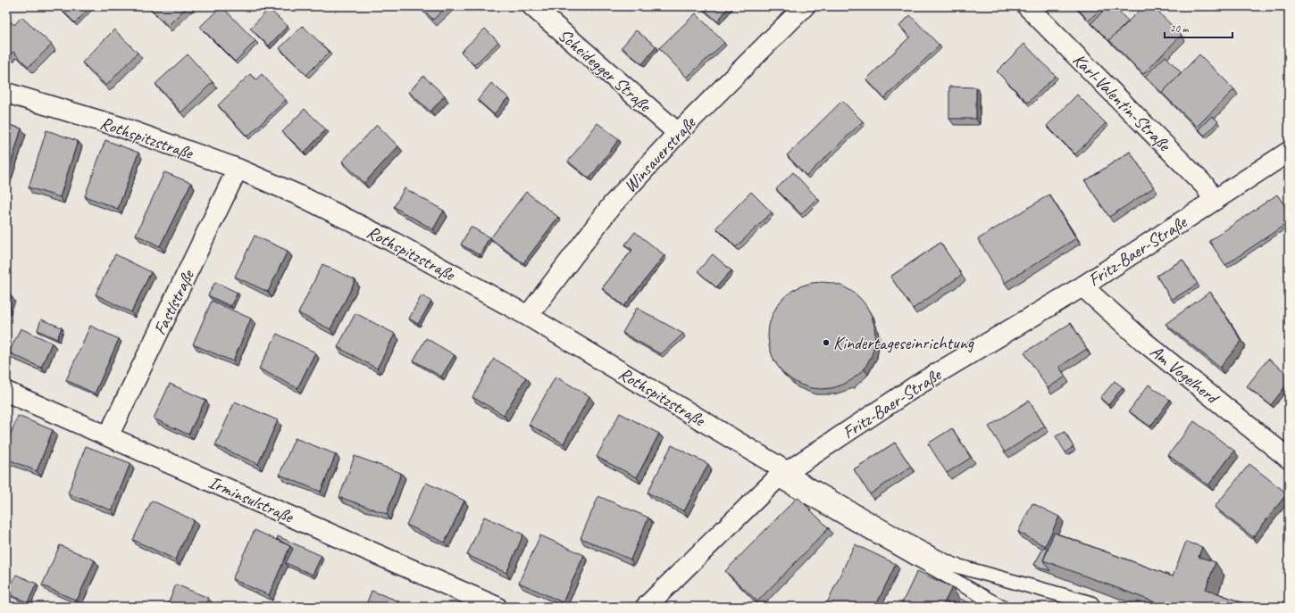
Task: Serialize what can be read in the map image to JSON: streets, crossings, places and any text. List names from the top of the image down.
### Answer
{
  "streets": {
    "street": [
      "Scheidegger Straße",
      "Karl-Valentin-Straße",
      "Rothspitzstraße",
      "Winsauerstraße",
      "Fritz-Baer-Straße",
      "Fastlstraße",
      "Am Vogelherd",
      "Irminsulstraße"
    ]
  },
  "crossings": [
    ["Scheidegger Straße", "Winsauerstraße"],
    ["Karl-Valentin-Straße", "Fritz-Baer-Straße"],
    ["Rothspitzstraße", "Winsauerstraße"],
    ["Rothspitzstraße", "Fritz-Baer-Straße"],
    ["Rothspitzstraße", "Fastlstraße"],
    ["Fritz-Baer-Straße", "Am Vogelherd"],
    ["Fastlstraße", "Irminsulstraße"]
  ],
  "places": ["Kindertageseinrichtung"],
  "scale_bar": "20 m"
}
